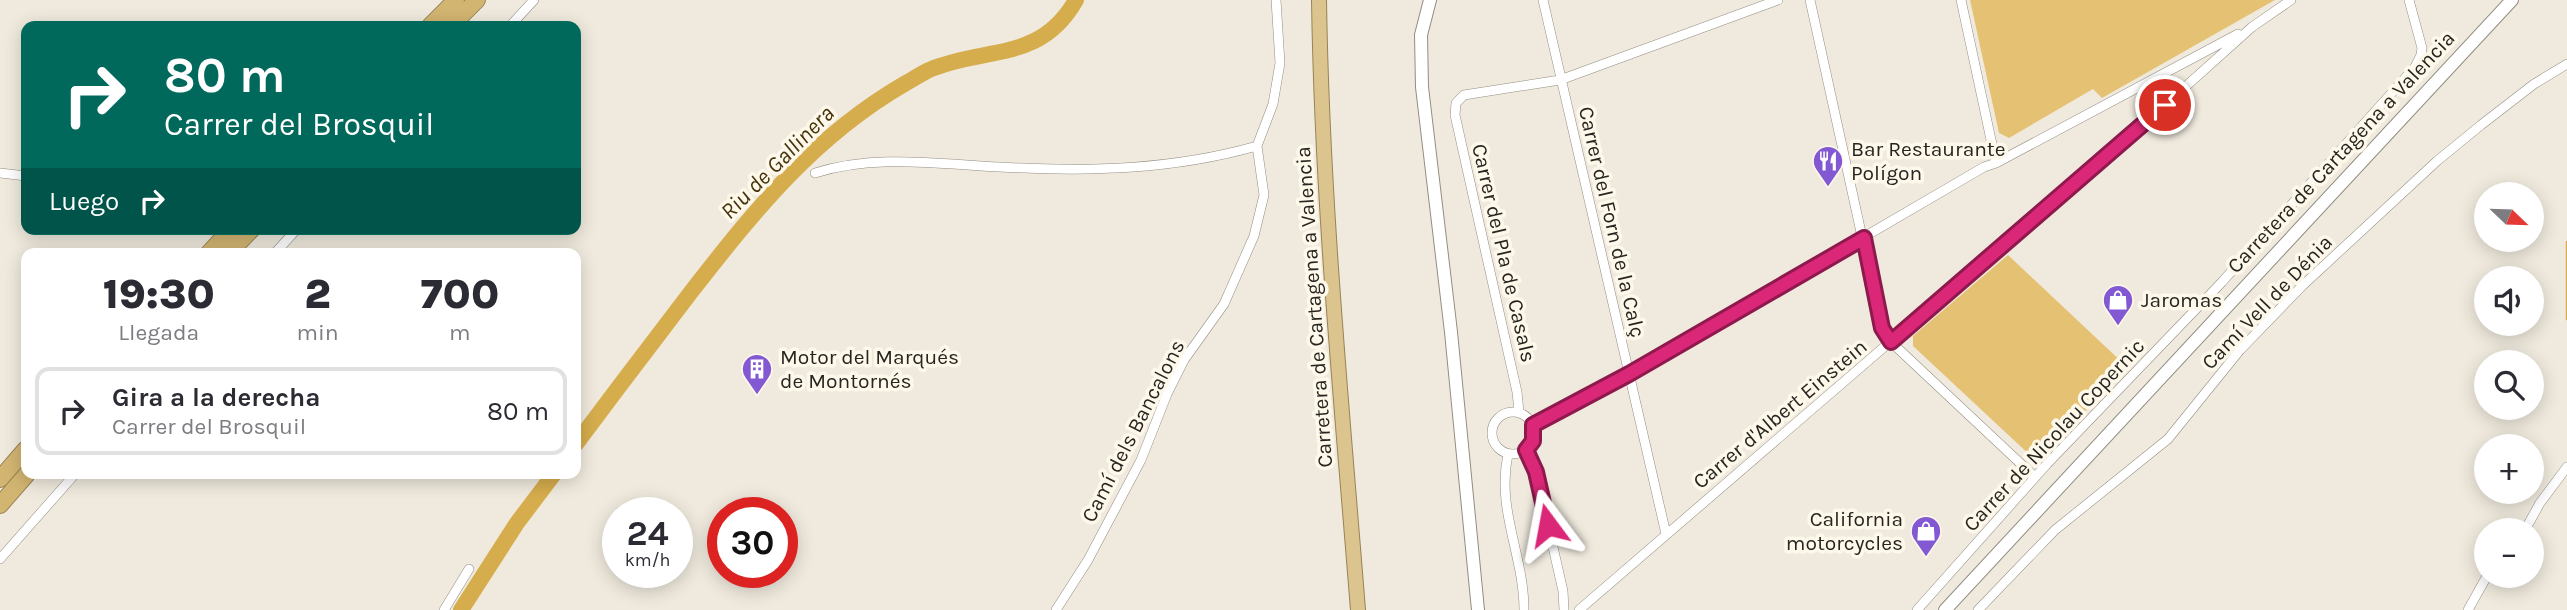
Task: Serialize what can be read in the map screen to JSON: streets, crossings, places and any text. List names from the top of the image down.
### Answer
{
  "streets": {
    "highway": ["Carretera de Cartagena a Valencia"],
    "street": [
      "Carrer del Forn de la Calç",
      "Carrer del Pla de Casals",
      "Camí Vell de Dénia",
      "Carrer d'Albert Einstein",
      "Camí dels Bancalons",
      "Carrer de Nicolau Copernic"
    ]
  },
  "crossings": [
    ["Carrer del Forn de la Calç", "Carrer del Pla de Casals"],
    ["Carrer del Forn de la Calç", "Carrer d'Albert Einstein"]
  ],
  "water": ["Riu de Gallinera"],
  "places": {
    "restaurant": ["Bar Restaurante Polígon"],
    "shop": ["Jaromas", "California motorcycles"],
    "building": ["Motor del Marqués de Montornés"]
  },
  "north": "bottom right",
  "page": {
    "turn": ["80 m", "Carrer del Brosquil"],
    "then": "Luego",
    "map_buttons": ["+", "−"],
    "eta": [
      "19:30",
      "Llegada",
      "2",
      "min",
      "700",
      "m"
    ],
    "list": [
      {
        "name": "Gira a la derecha",
        "note": "Carrer del Brosquil",
        "value": "80 m"
      }
    ],
    "speed": "24 km/h",
    "limit": "30"
  }
}
